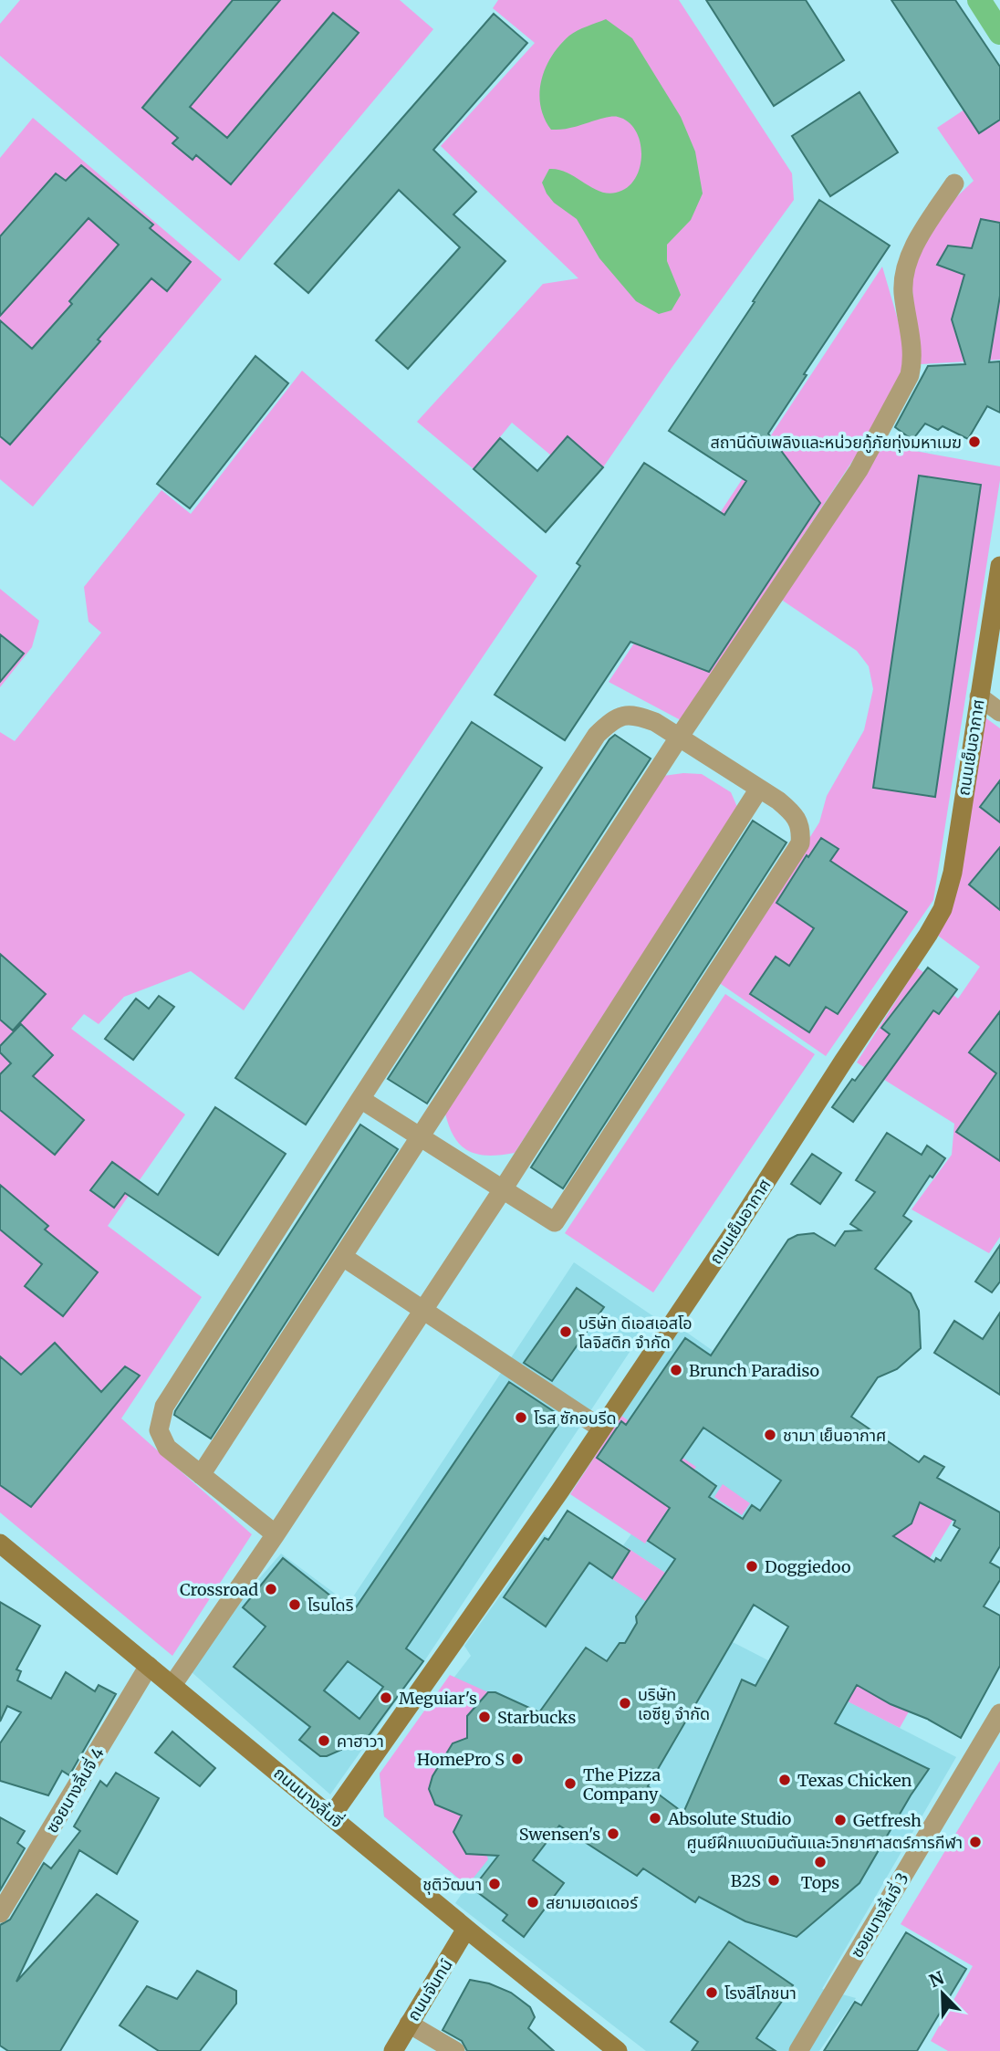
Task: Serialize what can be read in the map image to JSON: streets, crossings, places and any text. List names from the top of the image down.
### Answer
{
  "streets": {
    "street": [
      "ถนนเย็นอากาศ",
      "ซอยนางลิ้นจี่ 4",
      "ถนนนางลิ้นจี่",
      "ซอยนางลิ้นจี่ 3",
      "ถนนจันทน์"
    ]
  },
  "crossings": [
    ["ถนนเย็นอากาศ", "ถนนนางลิ้นจี่"],
    ["ซอยนางลิ้นจี่ 4", "ถนนนางลิ้นจี่"],
    ["ถนนนางลิ้นจี่", "ถนนจันทน์"]
  ],
  "places": [
    "สถานีดับเพลิงและหน่วยกู้ภัยทุ่งมหาเมฆ",
    "บริษัท ดีเอสเอสโอ โลจิสติก จำกัด",
    "Brunch Paradiso",
    "โรส ซักอบรีด",
    "ชามา เย็นอากาศ",
    "Doggiedoo",
    "Crossroad",
    "โรนโดริ",
    "Meguiar's",
    "บริษัท เอซียู จำกัด",
    "Starbucks",
    "คาฮาวา",
    "HomePro S",
    "Texas Chicken",
    "The Pizza Company",
    "Absolute Studio",
    "Getfresh",
    "Swensen's",
    "ศูนย์ฝึกแบดมินตันและวิทยาศาสตร์การกีฬา",
    "Tops",
    "B2S",
    "ชุติวัฒนา",
    "สยามเฮดเดอร์",
    "โรงสีโภชนา"
  ],
  "north": "top left"
}
